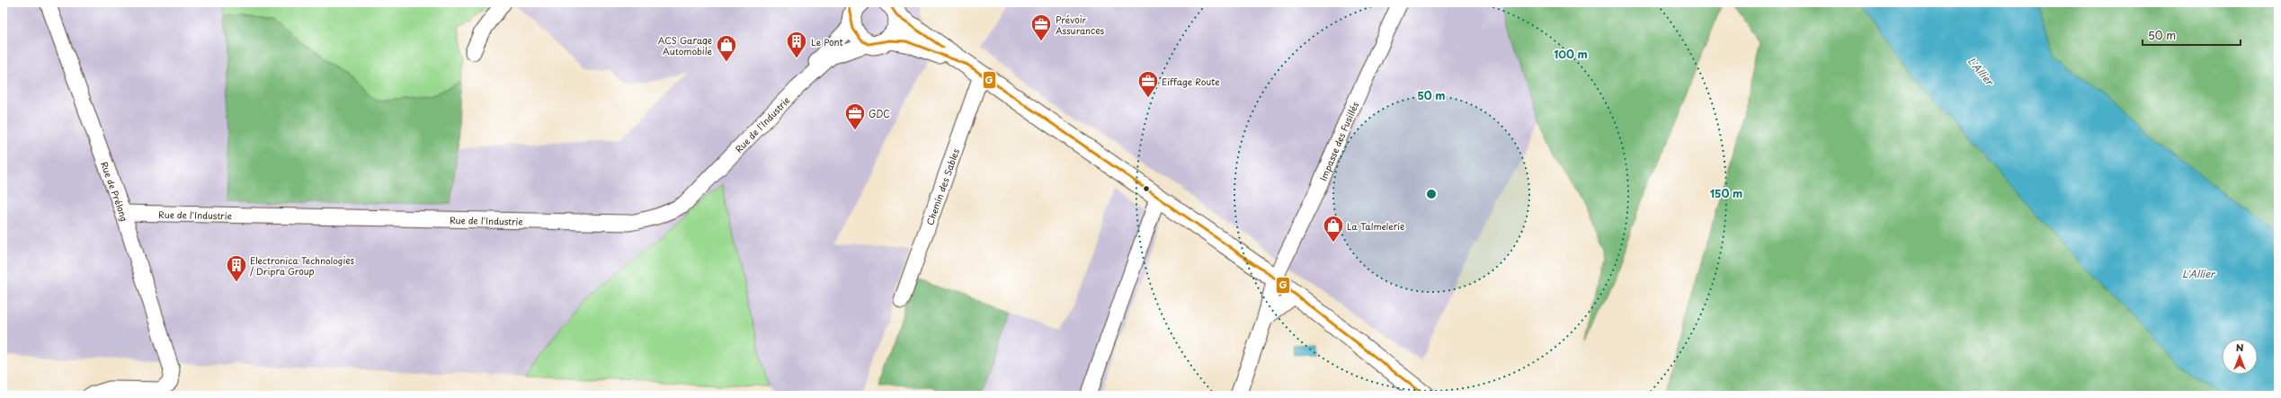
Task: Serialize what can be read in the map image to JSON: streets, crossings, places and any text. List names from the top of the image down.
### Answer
{
  "streets": {
    "street": [
      "Rue de l'Industrie",
      "Impasse des Fusillés",
      "Chemin des Sables",
      "Rue de Prélong"
    ]
  },
  "crossings": [
    ["Rue de l'Industrie", "Rue de Prélong"]
  ],
  "water": ["L'Allier"],
  "places": {
    "office": ["Prévoir Assurances", "Eiffage Route", "GDC"],
    "building": ["Le Pont", "Electronica Technologies / Dripra Group"],
    "shop": ["ACS Garage Automobile", "La Talmelerie"]
  },
  "lines": ["transit line G"],
  "scale_bar": "50 m",
  "north": "top",
  "rings": ["100 m", "50 m", "150 m"]
}
